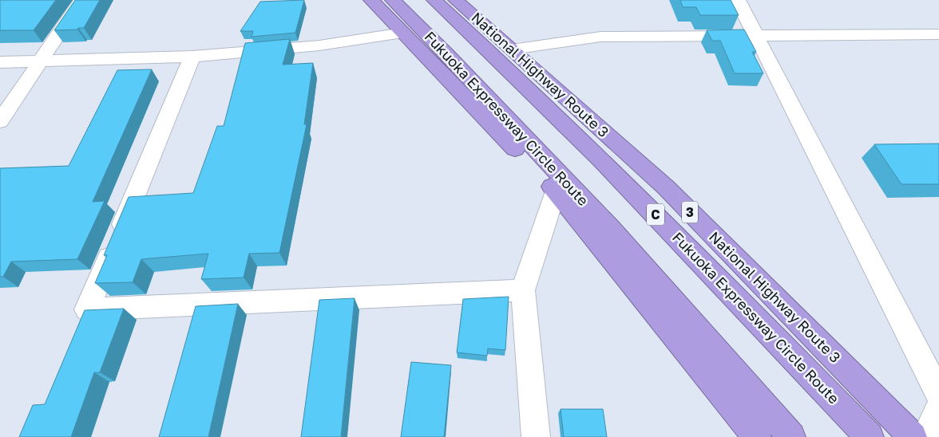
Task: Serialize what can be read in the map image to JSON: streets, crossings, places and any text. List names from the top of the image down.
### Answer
{
  "streets": {
    "highway": [
      "National Highway Route 3",
      "Fukuoka Expressway Circle Route",
      "3",
      "C"
    ]
  }
}
